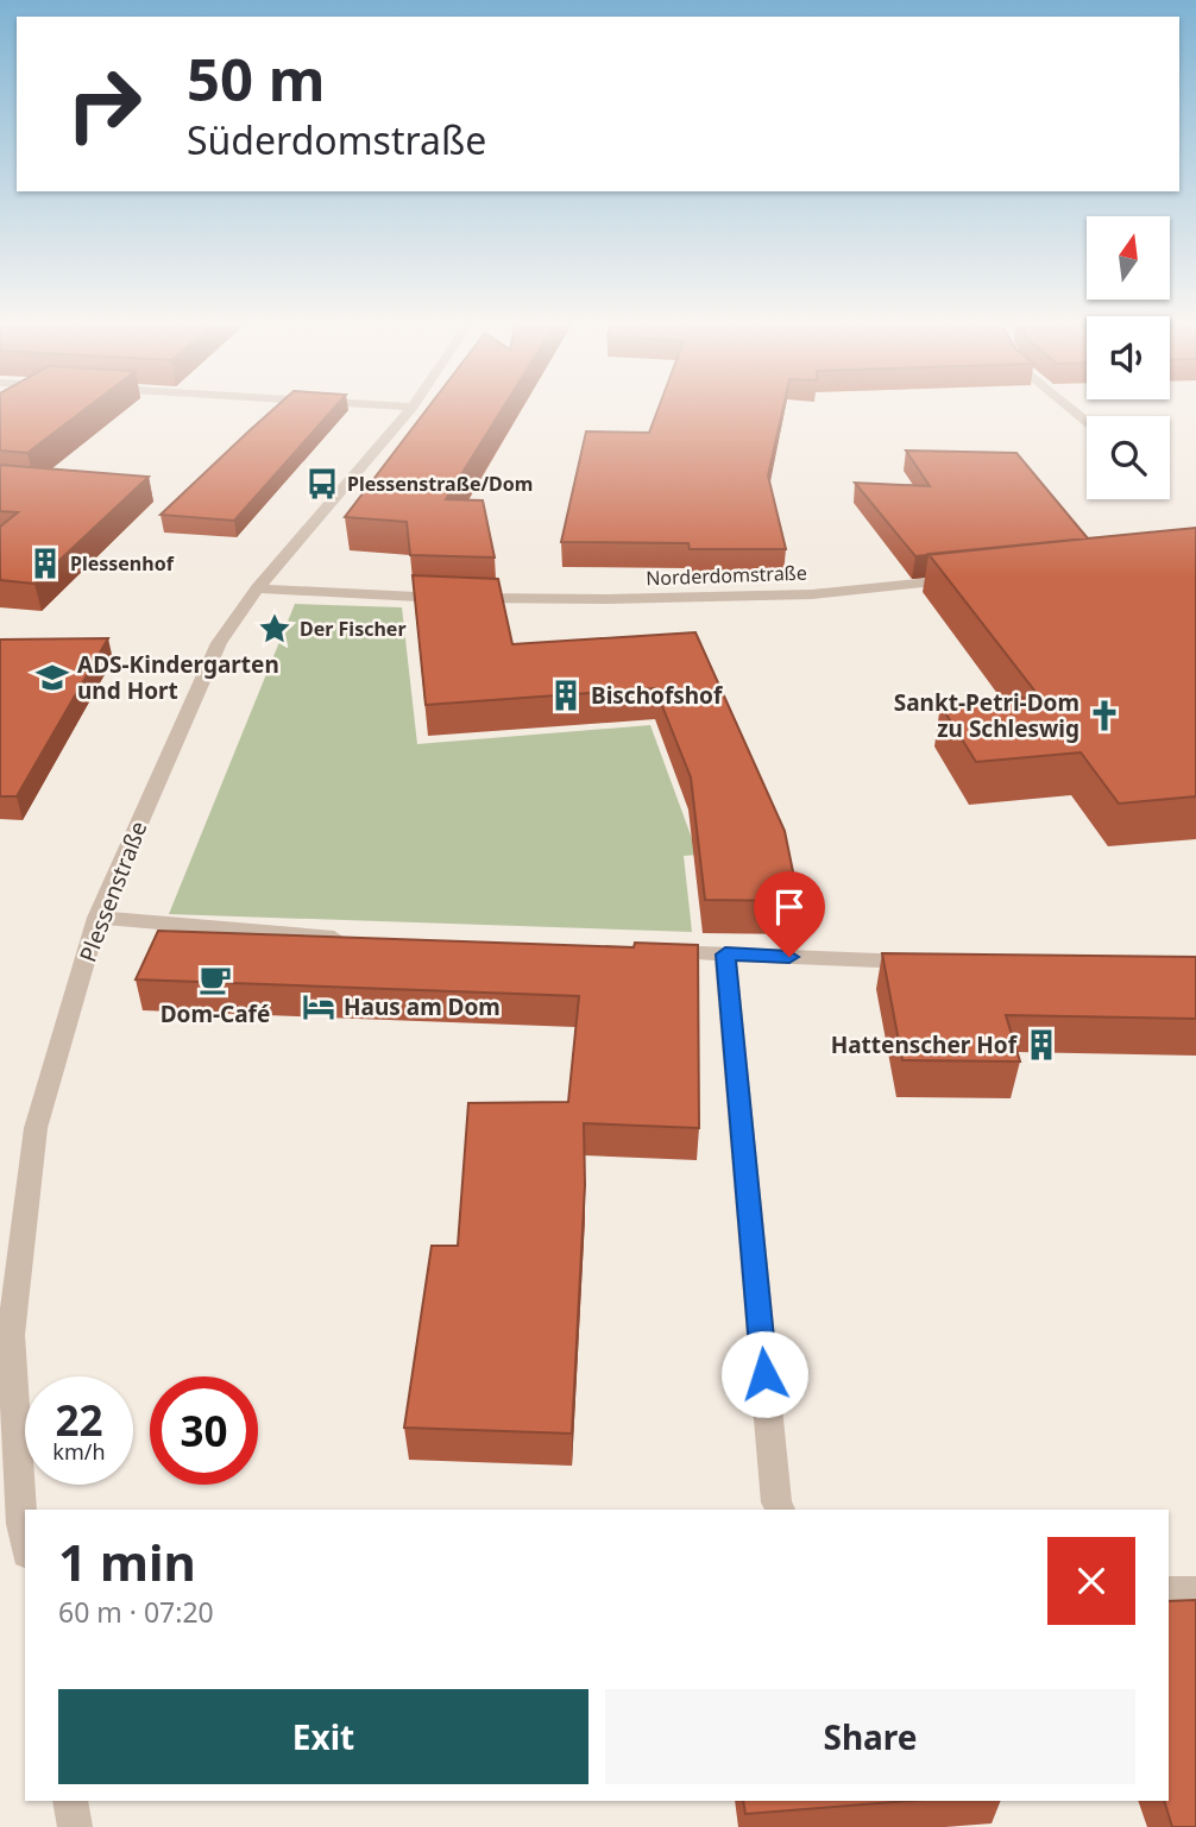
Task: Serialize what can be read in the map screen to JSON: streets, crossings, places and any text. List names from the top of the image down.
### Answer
{
  "streets": {
    "street": ["Norderdomstraße", "Plessenstraße"]
  },
  "crossings": [
    ["Norderdomstraße", "Plessenstraße"]
  ],
  "places": {
    "bus stop": ["Plessenstraße/Dom"],
    "building": ["Plessenhof", "Bischofshof", "Hattenscher Hof"],
    "place": ["Der Fischer"],
    "school or university": ["ADS-Kindergarten und Hort"],
    "church": ["Sankt-Petri-Dom zu Schleswig"],
    "cafe": ["Dom-Café"],
    "hotel": ["Haus am Dom"]
  },
  "north": "top",
  "page": {
    "turn": ["50 m", "Süderdomstraße"],
    "speed": "22 km/h",
    "limit": "30",
    "heading": ["1 min", "60 m · 07:20"],
    "buttons": ["Exit", "Share"]
  }
}
